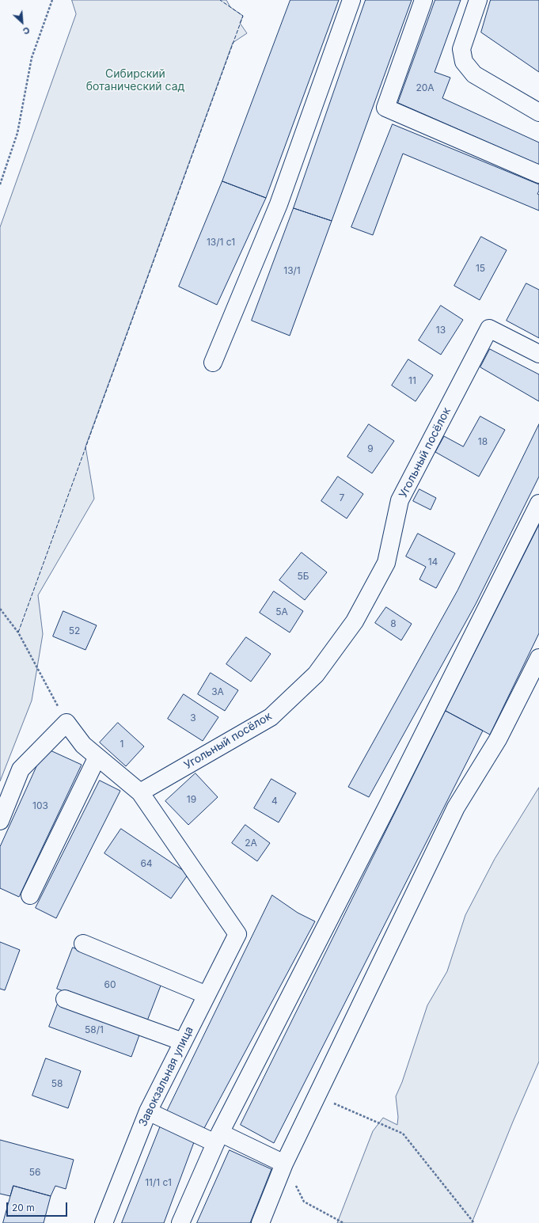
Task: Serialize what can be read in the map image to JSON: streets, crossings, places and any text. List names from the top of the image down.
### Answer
{
  "streets": {
    "street": ["Угольный посёлок", "Завокзальная улица"]
  },
  "crossings": [
    ["Угольный посёлок", "Завокзальная улица"]
  ],
  "parks": ["Сибирский ботанический сад"],
  "house_numbers": [
    "20А",
    "13/1 с1",
    "15",
    "13/1",
    "13",
    "11",
    "18",
    "9",
    "7",
    "14",
    "5Б",
    "5А",
    "8",
    "52",
    "3А",
    "3",
    "1",
    "19",
    "4",
    "103",
    "2А",
    "64",
    "60",
    "58/1",
    "58",
    "56",
    "11/1 с1"
  ],
  "scale_bar": "20 m",
  "north": "bottom right"
}
